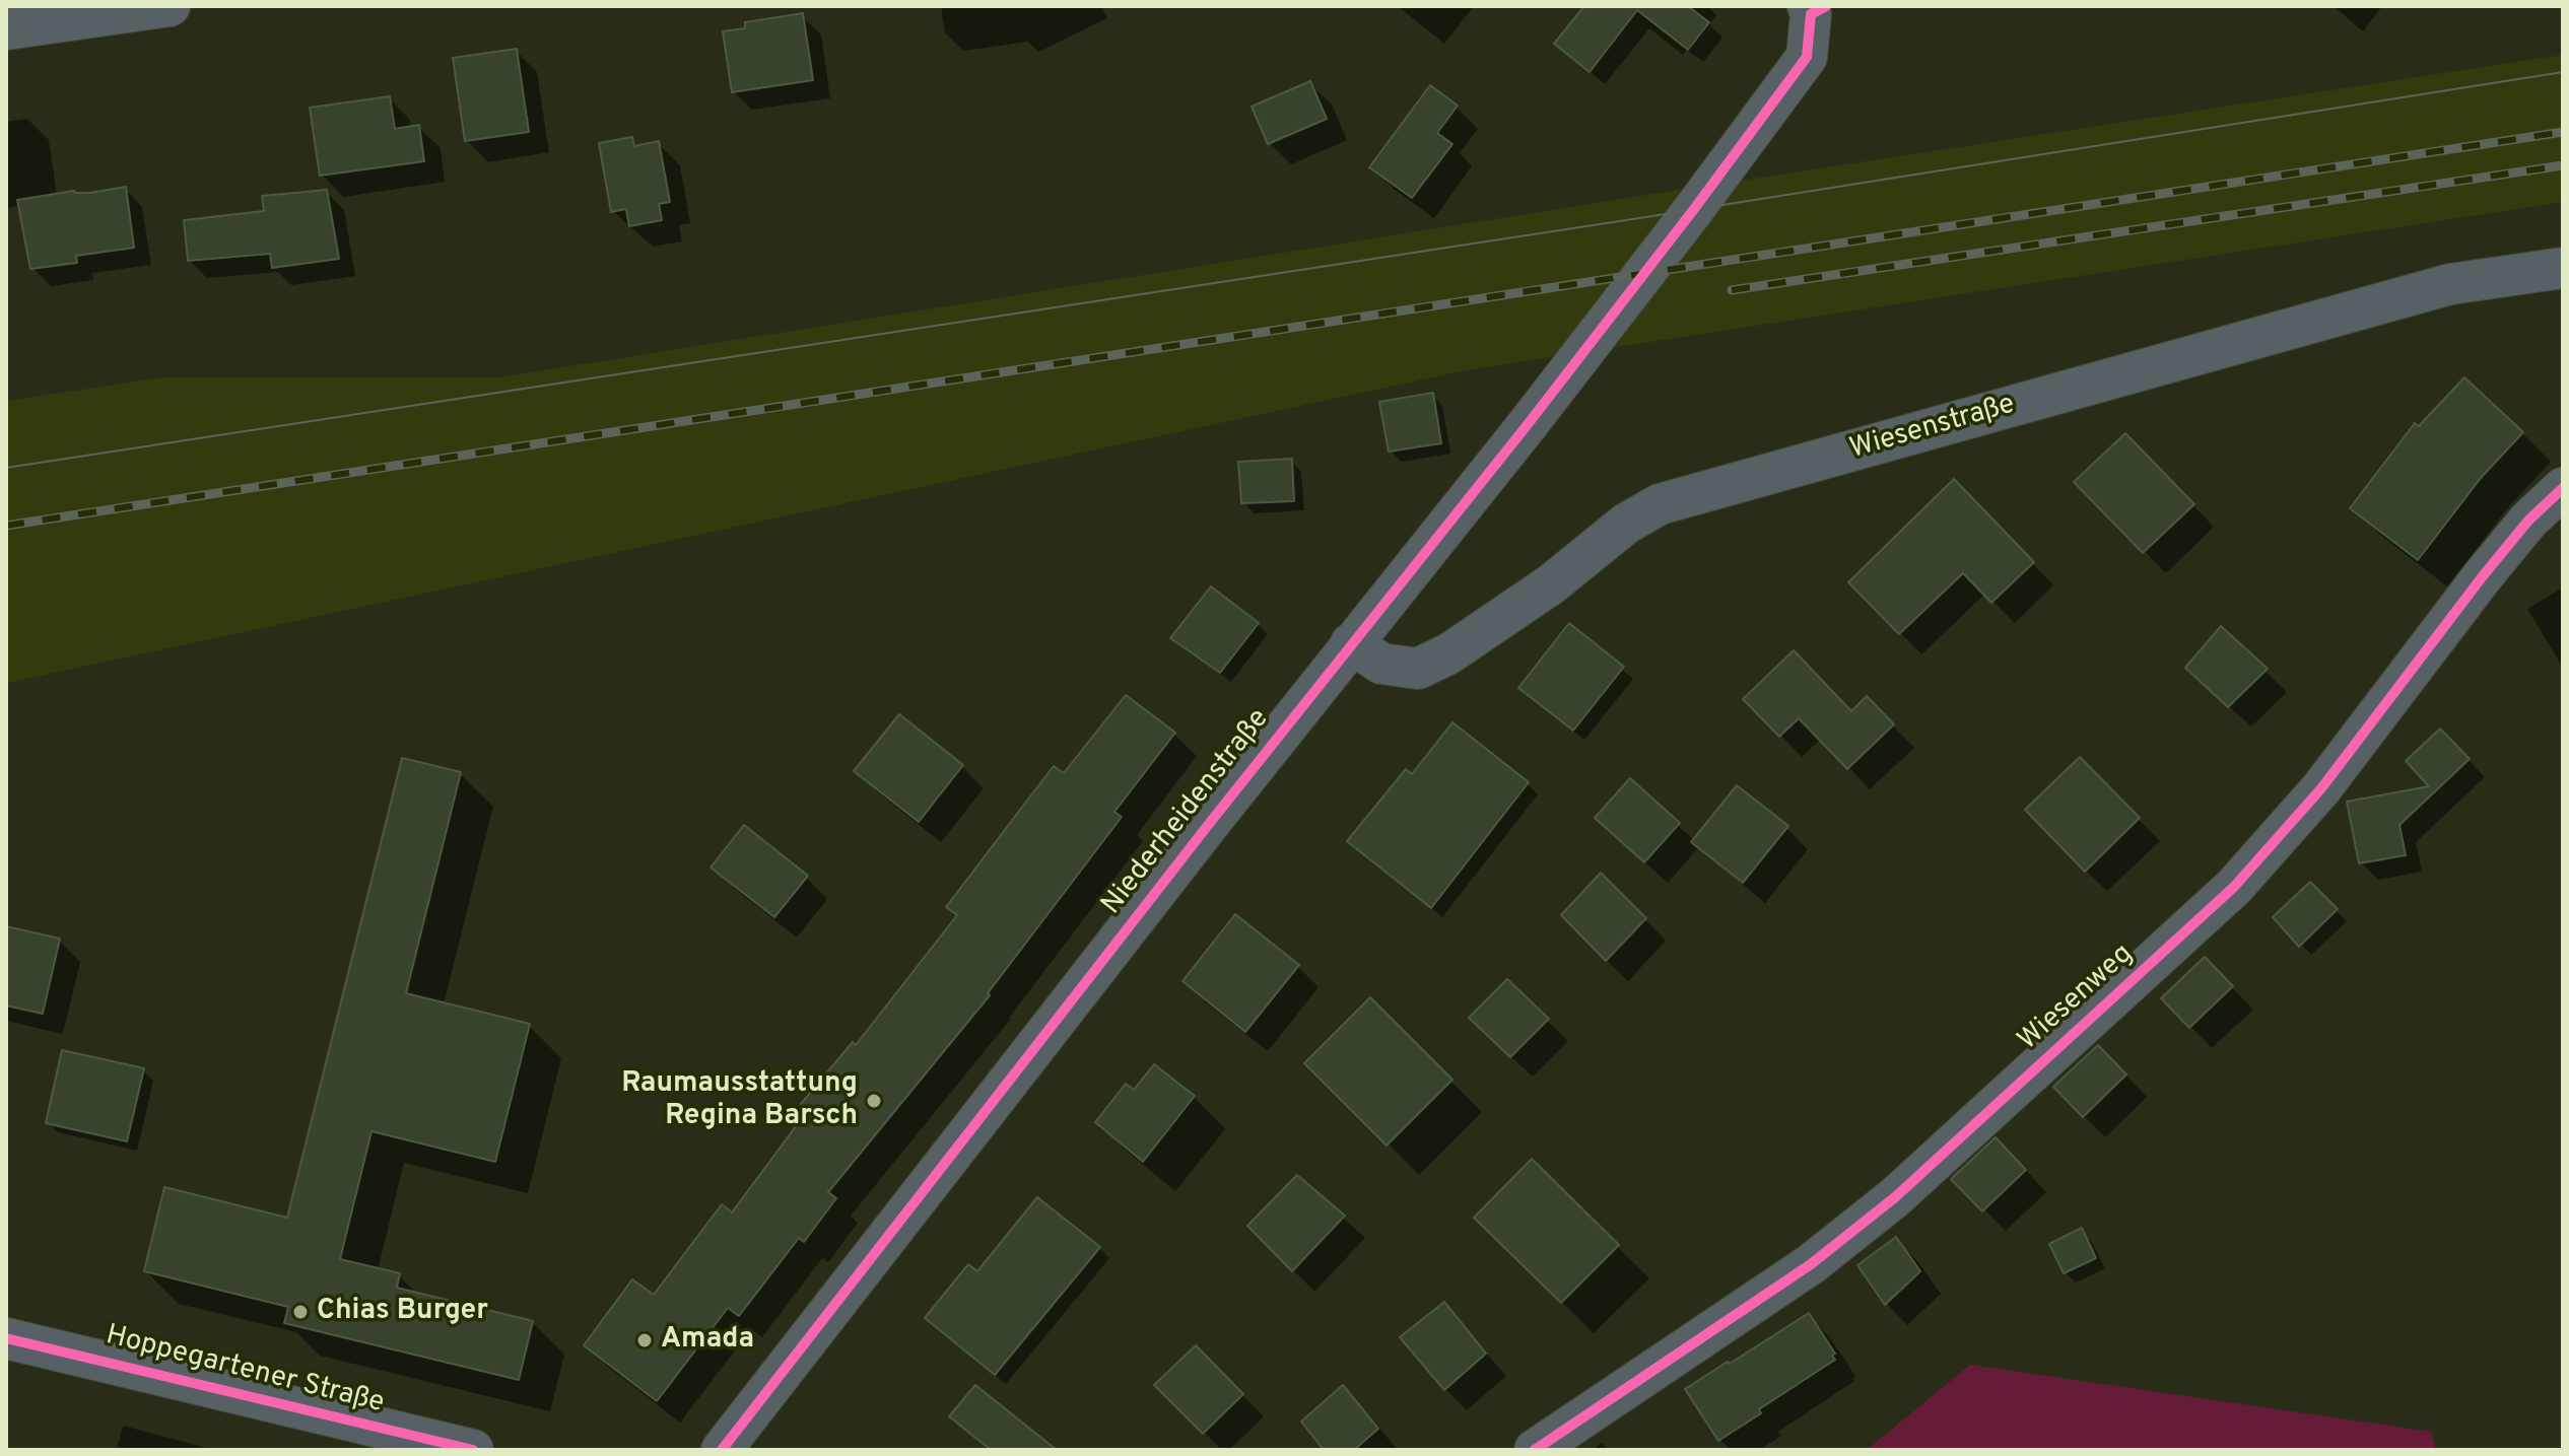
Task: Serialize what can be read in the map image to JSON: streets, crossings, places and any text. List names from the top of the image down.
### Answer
{
  "streets": {
    "street": [
      "Wiesenstraße",
      "Niederheidenstraße",
      "Wiesenweg",
      "Hoppegartener Straße"
    ]
  },
  "crossings": [
    ["Wiesenstraße", "Niederheidenstraße"]
  ],
  "places": ["Raumausstattung Regina Barsch", "Chias Burger", "Amada"]
}
